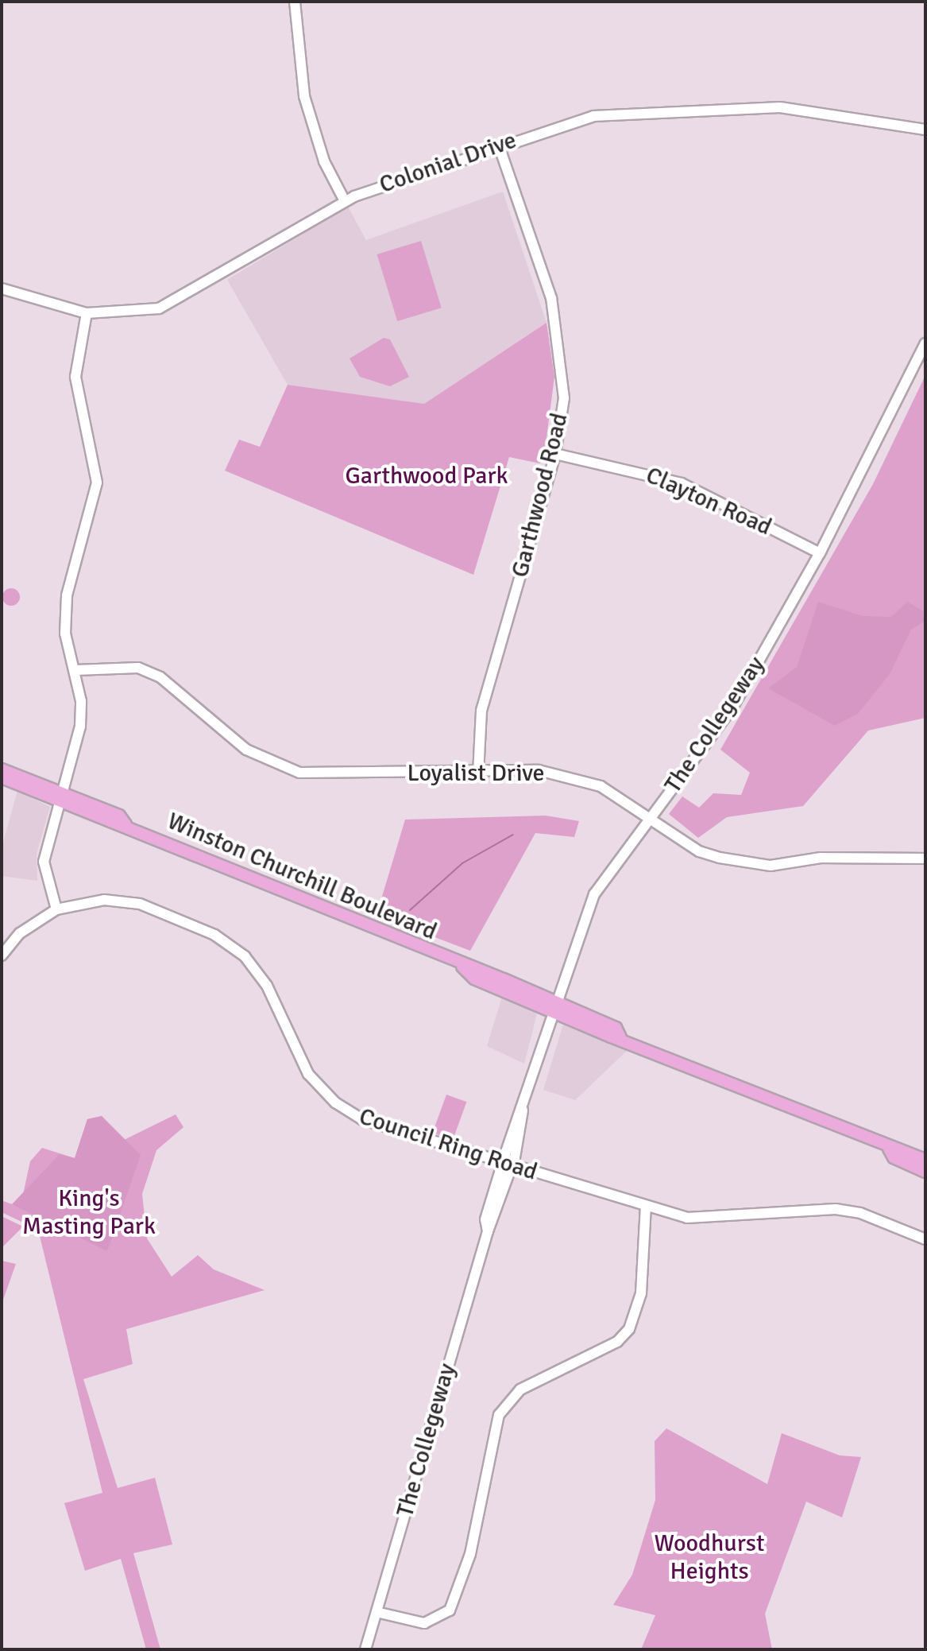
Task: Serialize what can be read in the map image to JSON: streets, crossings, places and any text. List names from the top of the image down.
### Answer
{
  "streets": {
    "main road": ["Winston Churchill Boulevard"],
    "street": [
      "Colonial Drive",
      "Garthwood Road",
      "Clayton Road",
      "The Collegeway",
      "Loyalist Drive",
      "Council Ring Road"
    ]
  },
  "crossings": [
    ["Colonial Drive", "Garthwood Road"],
    ["Garthwood Road", "Clayton Road"],
    ["Garthwood Road", "Loyalist Drive"],
    ["Clayton Road", "The Collegeway"],
    ["The Collegeway", "Loyalist Drive"],
    ["The Collegeway", "Winston Churchill Boulevard"],
    ["The Collegeway", "Council Ring Road"]
  ],
  "parks": ["Garthwood Park", "King's Masting Park", "Woodhurst Heights"]
}
